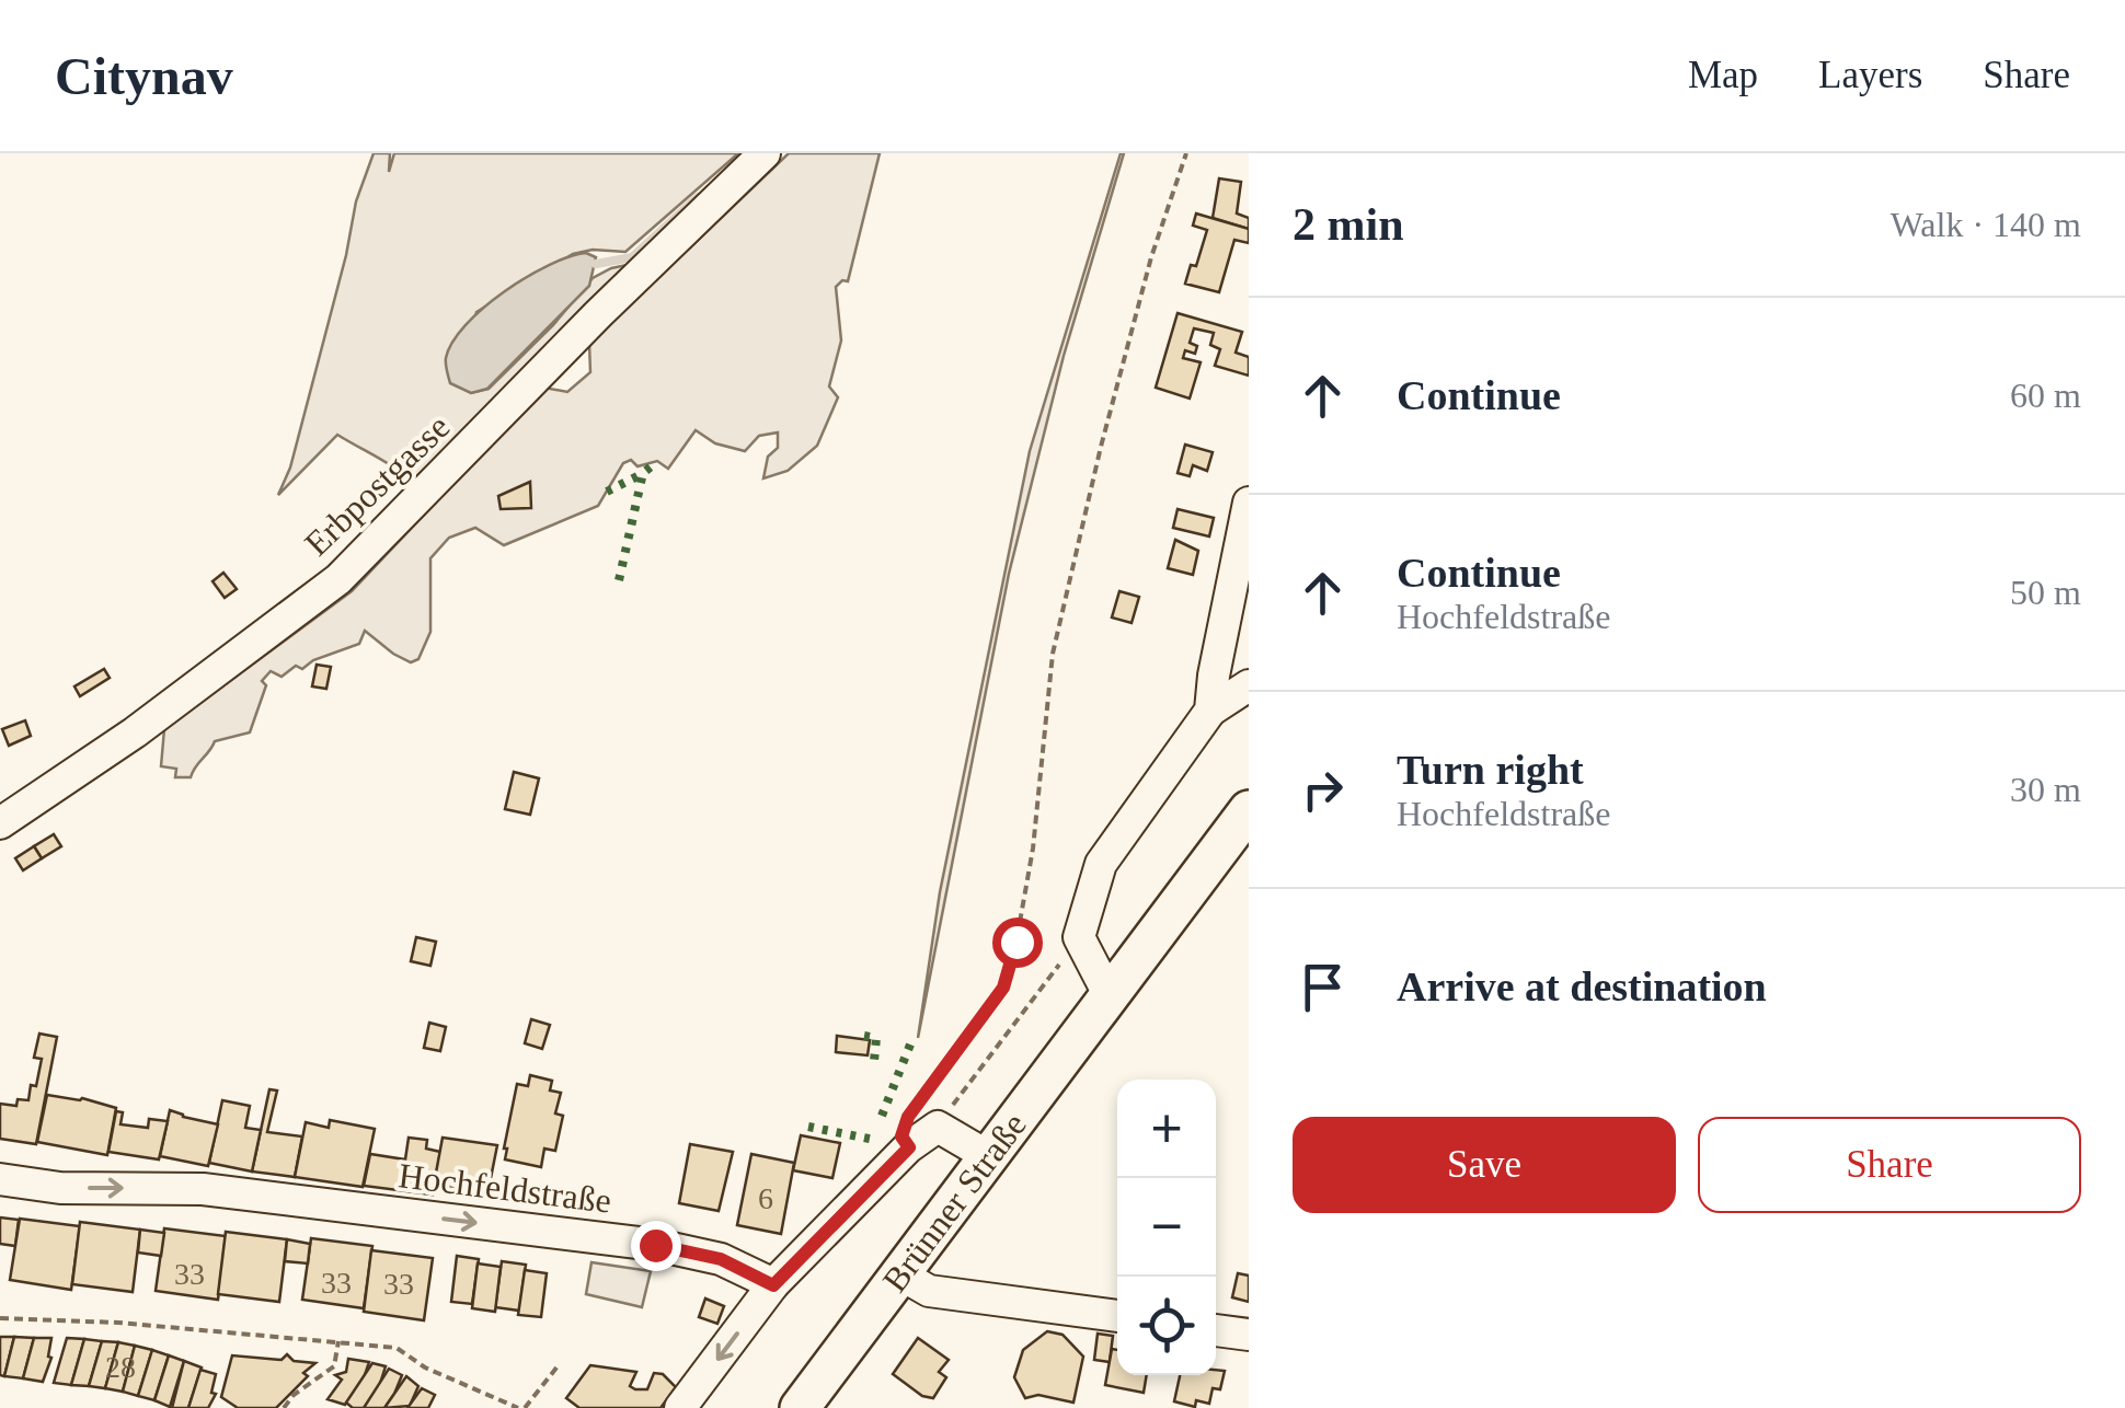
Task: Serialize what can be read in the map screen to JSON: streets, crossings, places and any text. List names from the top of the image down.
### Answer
{
  "streets": {
    "main road": ["Brünner Straße"],
    "street": ["Erbpostgasse", "Hochfeldstraße"]
  },
  "one_way": ["Hochfeldstraße"],
  "house_numbers": [
    "6",
    "33",
    "33",
    "33",
    "28"
  ],
  "page": {
    "header": "Citynav",
    "nav": ["Map", "Layers", "Share"],
    "heading": ["2 min", "Walk · 140 m"],
    "list": [
      ["Continue", "60 m"],
      ["Continue", "Hochfeldstraße", "50 m"],
      ["Turn right", "Hochfeldstraße", "30 m"],
      "Arrive at destination"
    ],
    "map_buttons": ["+", "−"],
    "buttons": ["Save", "Share"]
  }
}
